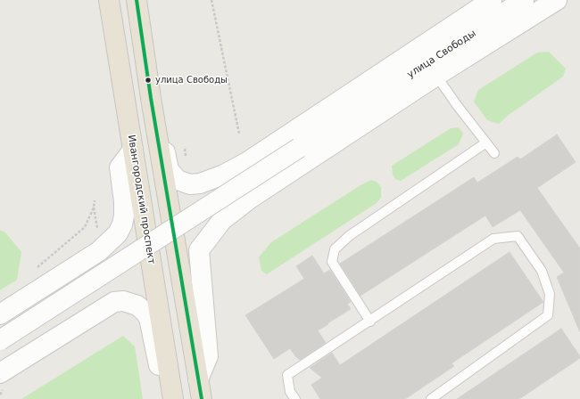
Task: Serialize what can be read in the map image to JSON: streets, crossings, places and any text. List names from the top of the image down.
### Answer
{
  "streets": {
    "highway": ["Ивангородский проспект"],
    "main road": ["улица Свободы"]
  },
  "places": ["улица Свободы"]
}
